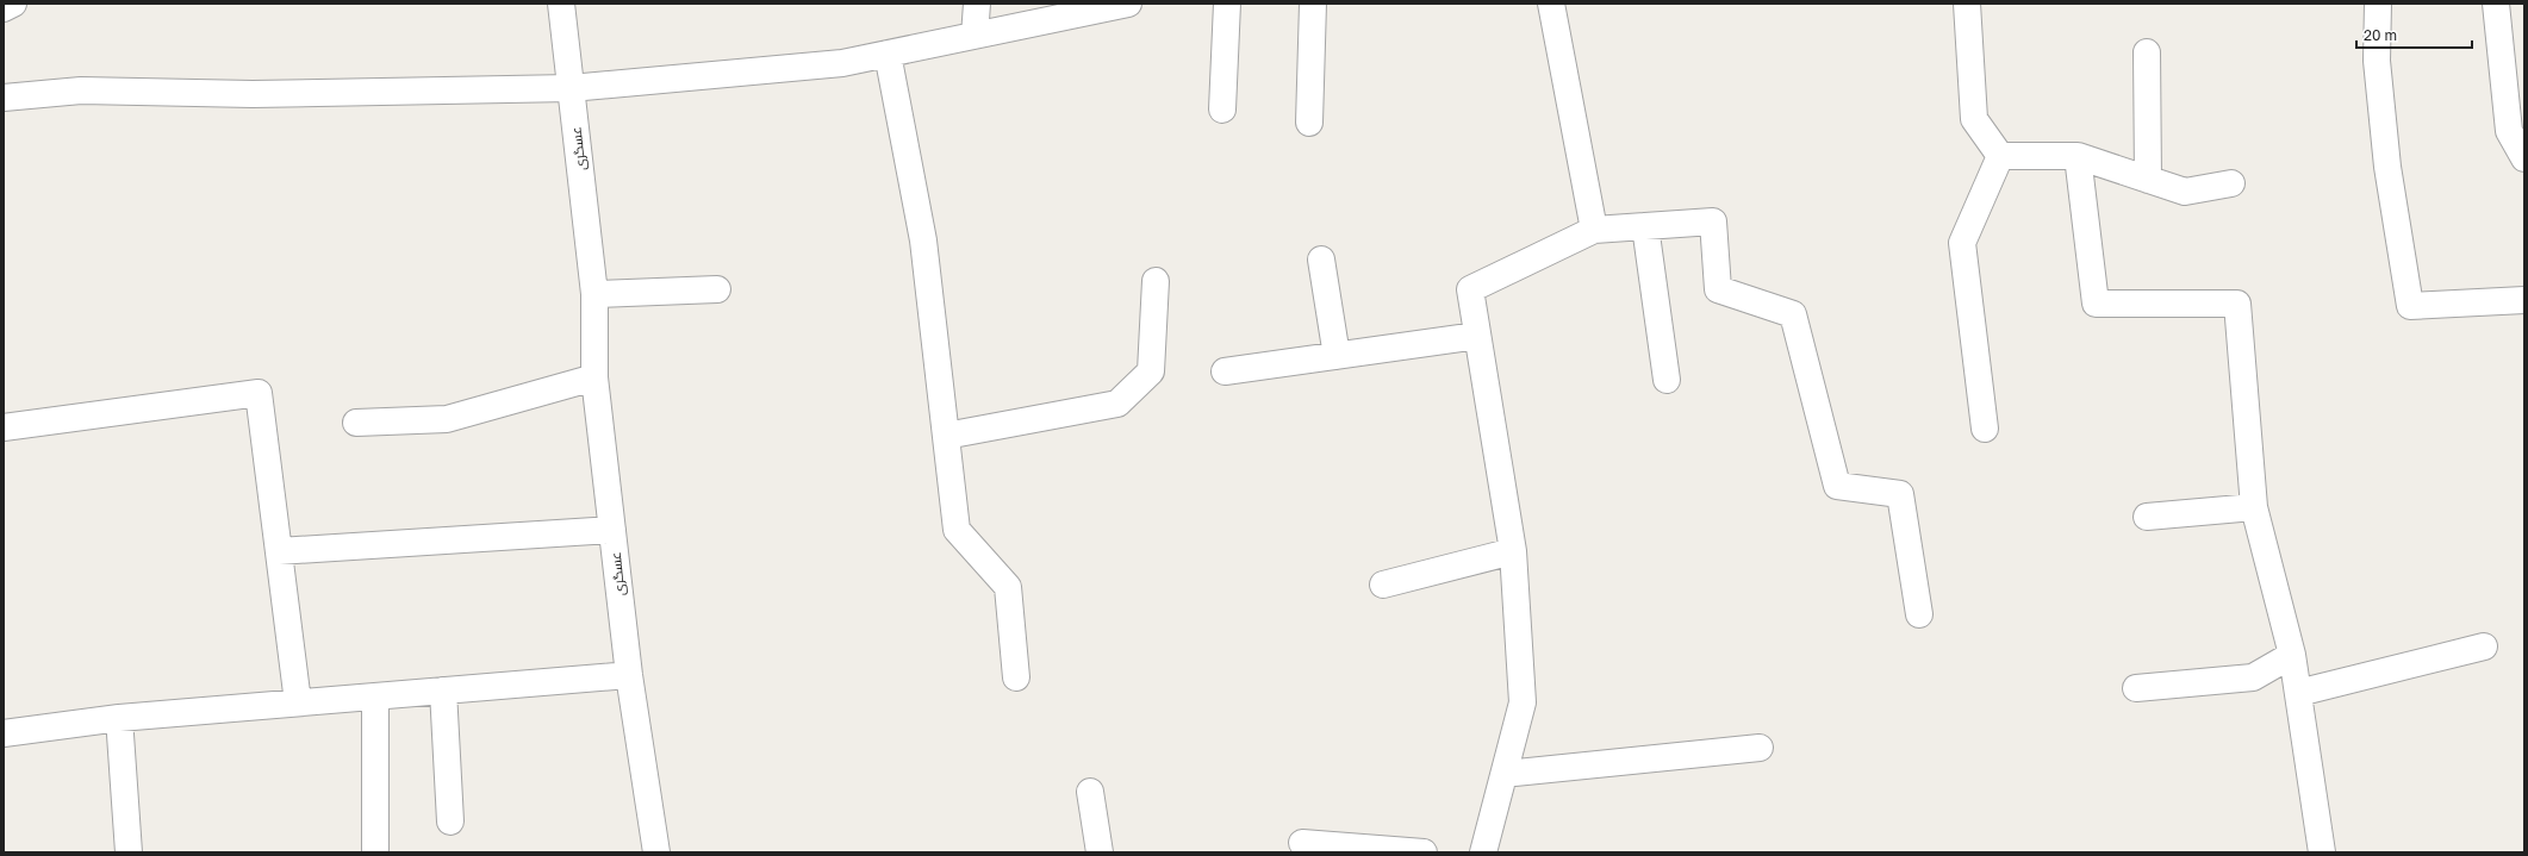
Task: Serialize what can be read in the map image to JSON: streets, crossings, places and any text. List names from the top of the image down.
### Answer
{
  "streets": {
    "street": ["عسگری"]
  },
  "scale_bar": "20 m"
}
